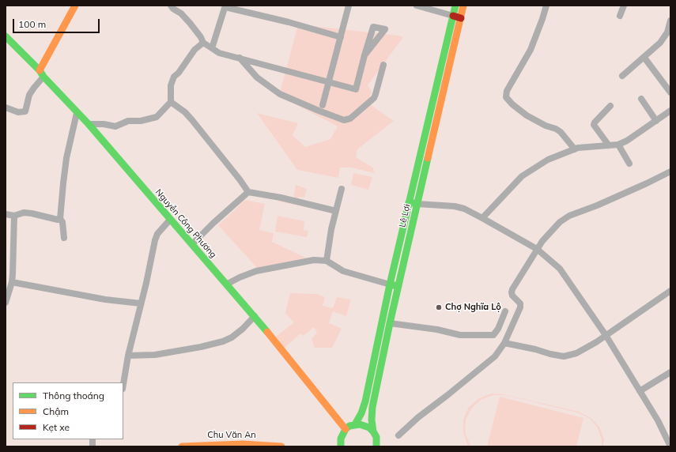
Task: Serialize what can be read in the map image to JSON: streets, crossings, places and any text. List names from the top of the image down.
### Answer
{
  "streets": {
    "main road": ["Lê Lợi", "Nguyễn Công Phương", "Chu Văn An"]
  },
  "places": ["Chợ Nghĩa Lộ"],
  "legend": ["Thông thoáng", "Chậm", "Kẹt xe"],
  "scale_bar": "100 m"
}
